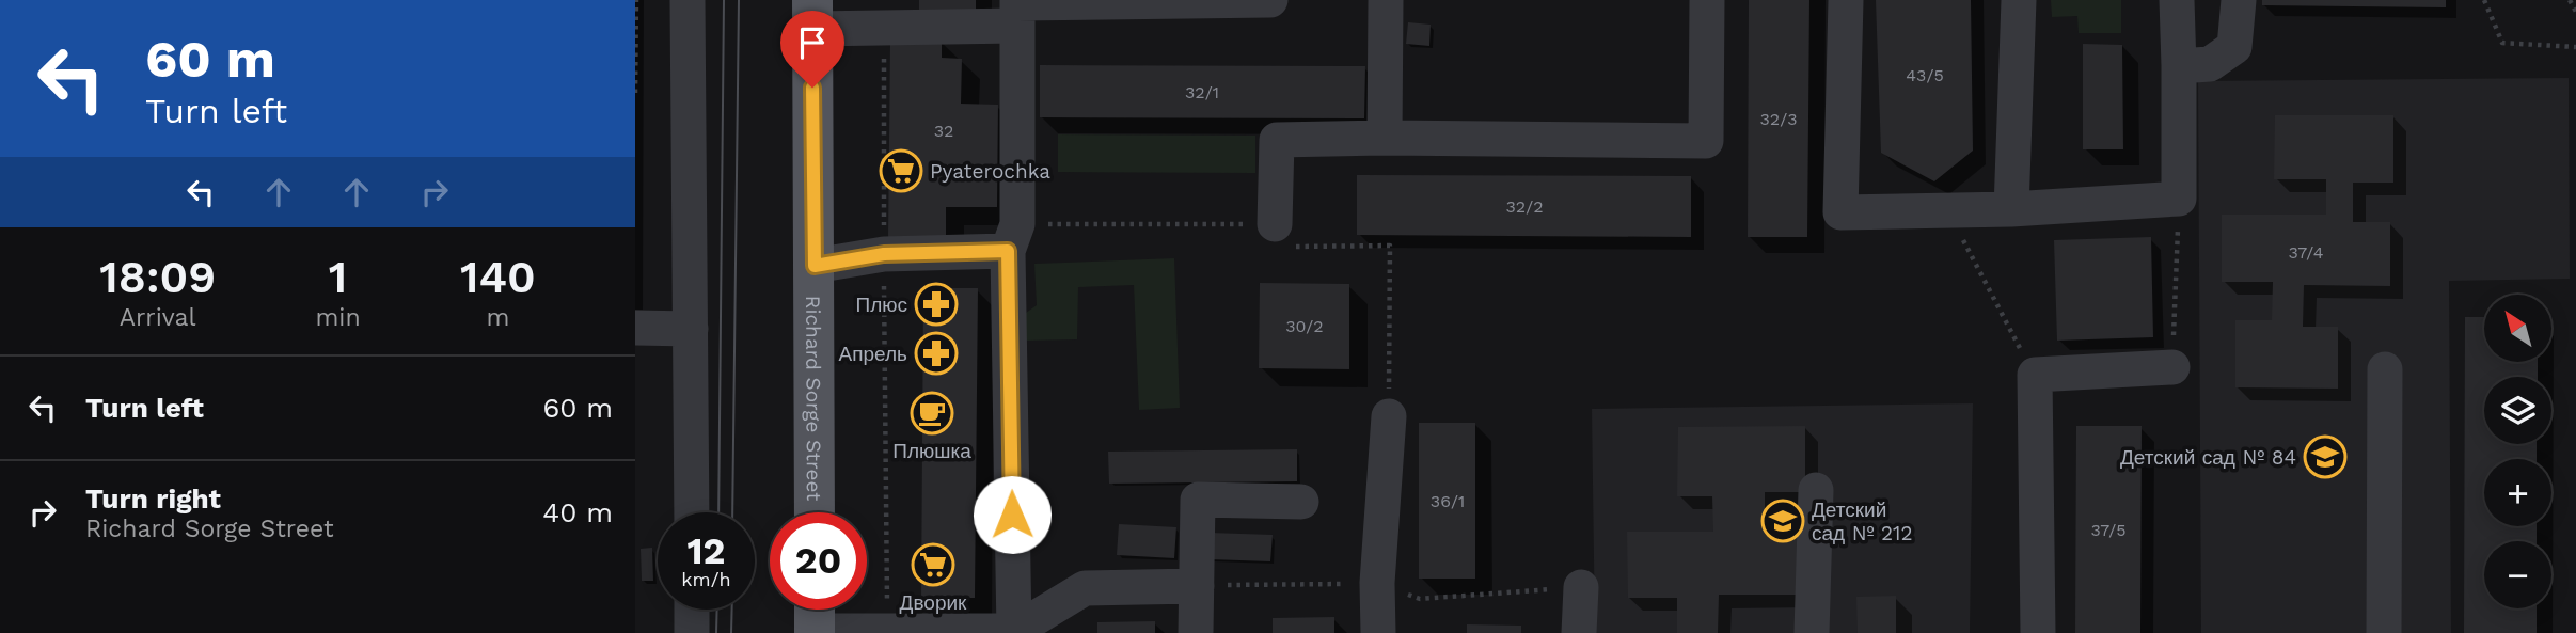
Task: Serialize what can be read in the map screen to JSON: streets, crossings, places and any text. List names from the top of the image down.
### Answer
{
  "streets": {
    "main road": ["Richard Sorge Street"]
  },
  "places": {
    "supermarket": ["Pyaterochka", "Дворик"],
    "pharmacy": ["Плюс", "Апрель"],
    "cafe": ["Плюшка"],
    "school or university": ["Детский сад № 84", "Детский сад № 212"]
  },
  "house_numbers": [
    "43/5",
    "32/1",
    "32/3",
    "32",
    "32/2",
    "37/4",
    "30/2",
    "36/1",
    "37/5"
  ],
  "north": "top left",
  "page": {
    "turn": ["60 m", "Turn left"],
    "eta": [
      "18:09",
      "Arrival",
      "1",
      "min",
      "140",
      "m"
    ],
    "map_buttons": ["+", "−"],
    "list": [
      {
        "name": "Turn left",
        "value": "60 m"
      },
      {
        "name": "Turn right",
        "note": "Richard Sorge Street",
        "value": "40 m"
      }
    ],
    "speed": "12 km/h",
    "limit": "20"
  }
}
